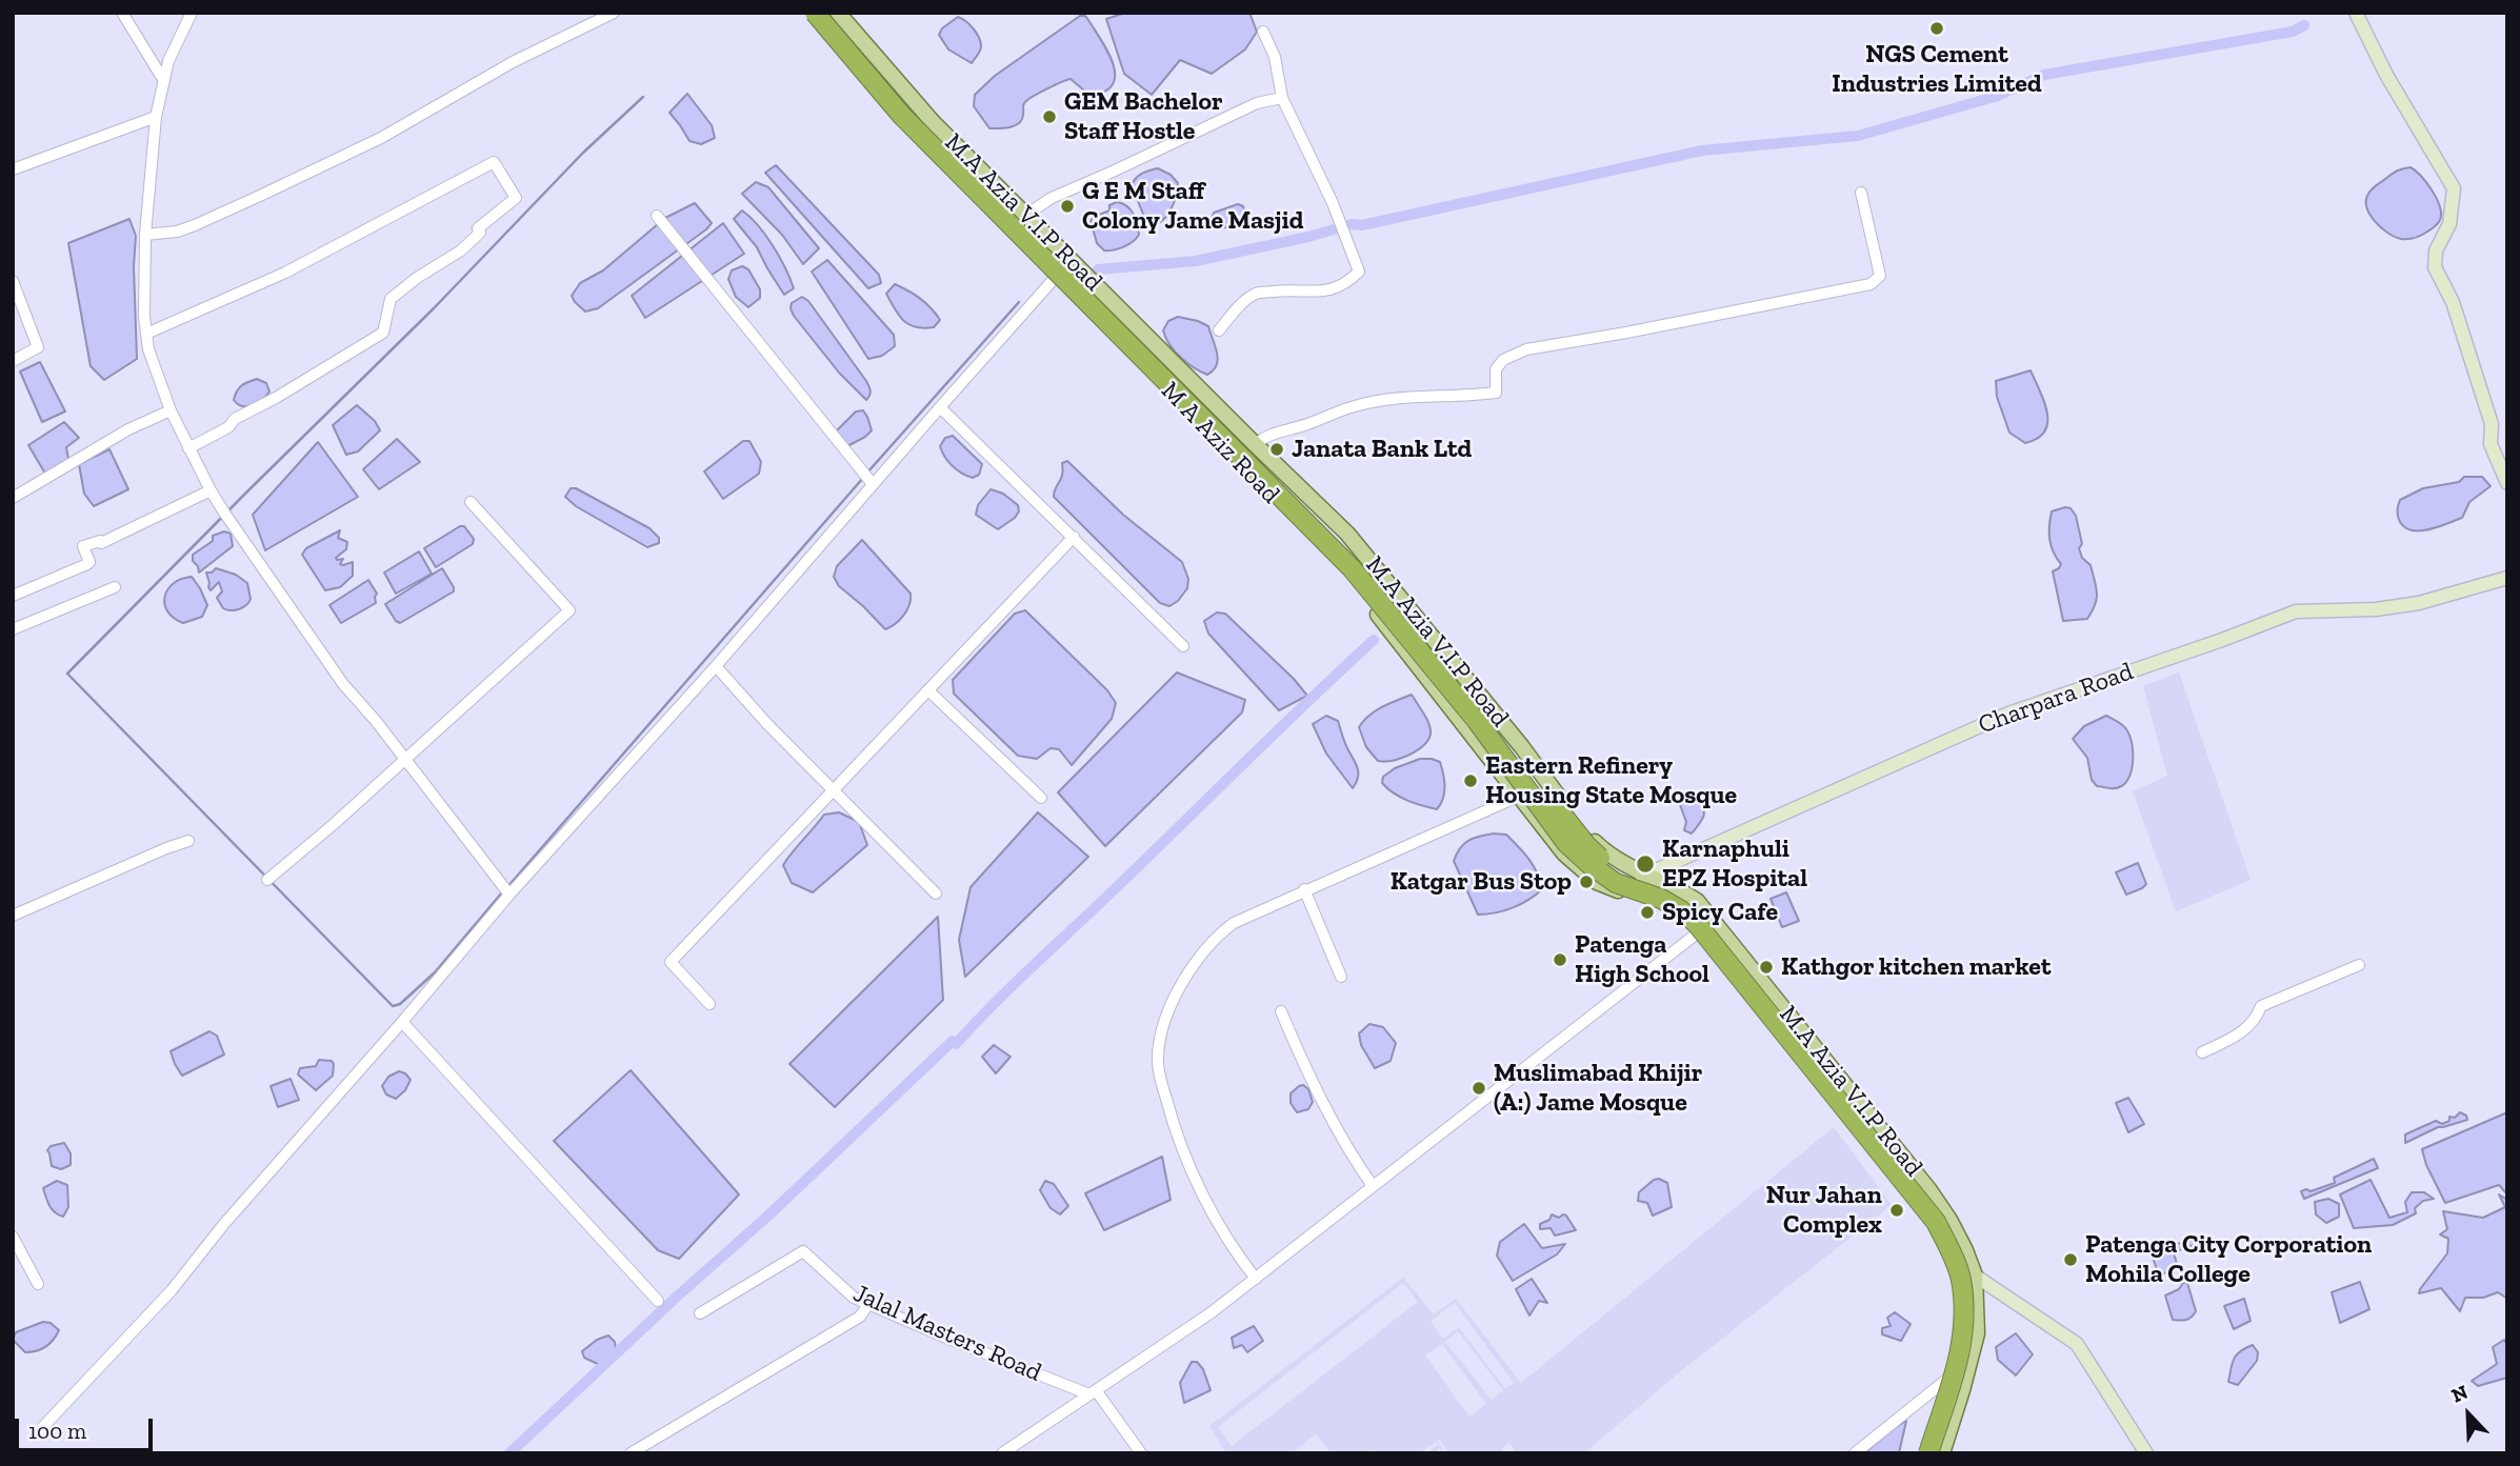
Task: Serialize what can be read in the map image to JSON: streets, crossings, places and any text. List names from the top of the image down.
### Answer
{
  "streets": {
    "main road": ["M.A Azia V.I.P Road", "M A Aziz Road"],
    "street": ["Charpara Road", "Jalal Masters Road"]
  },
  "crossings": [
    ["M.A Azia V.I.P Road", "M A Aziz Road"],
    ["M.A Azia V.I.P Road", "Charpara Road"]
  ],
  "places": [
    "NGS Cement Industries Limited",
    "GEM Bachelor Staff Hostle",
    "G E M Staff Colony Jame Masjid",
    "Janata Bank Ltd",
    "Eastern Refinery Housing State Mosque",
    "Karnaphuli EPZ Hospital",
    "Katgar Bus Stop",
    "Spicy Cafe",
    "Patenga High School",
    "Kathgor kitchen market",
    "Muslimabad Khijir (A:) Jame Mosque",
    "Nur Jahan Complex",
    "Patenga City Corporation Mohila College"
  ],
  "scale_bar": "100 m",
  "north": "top left"
}
